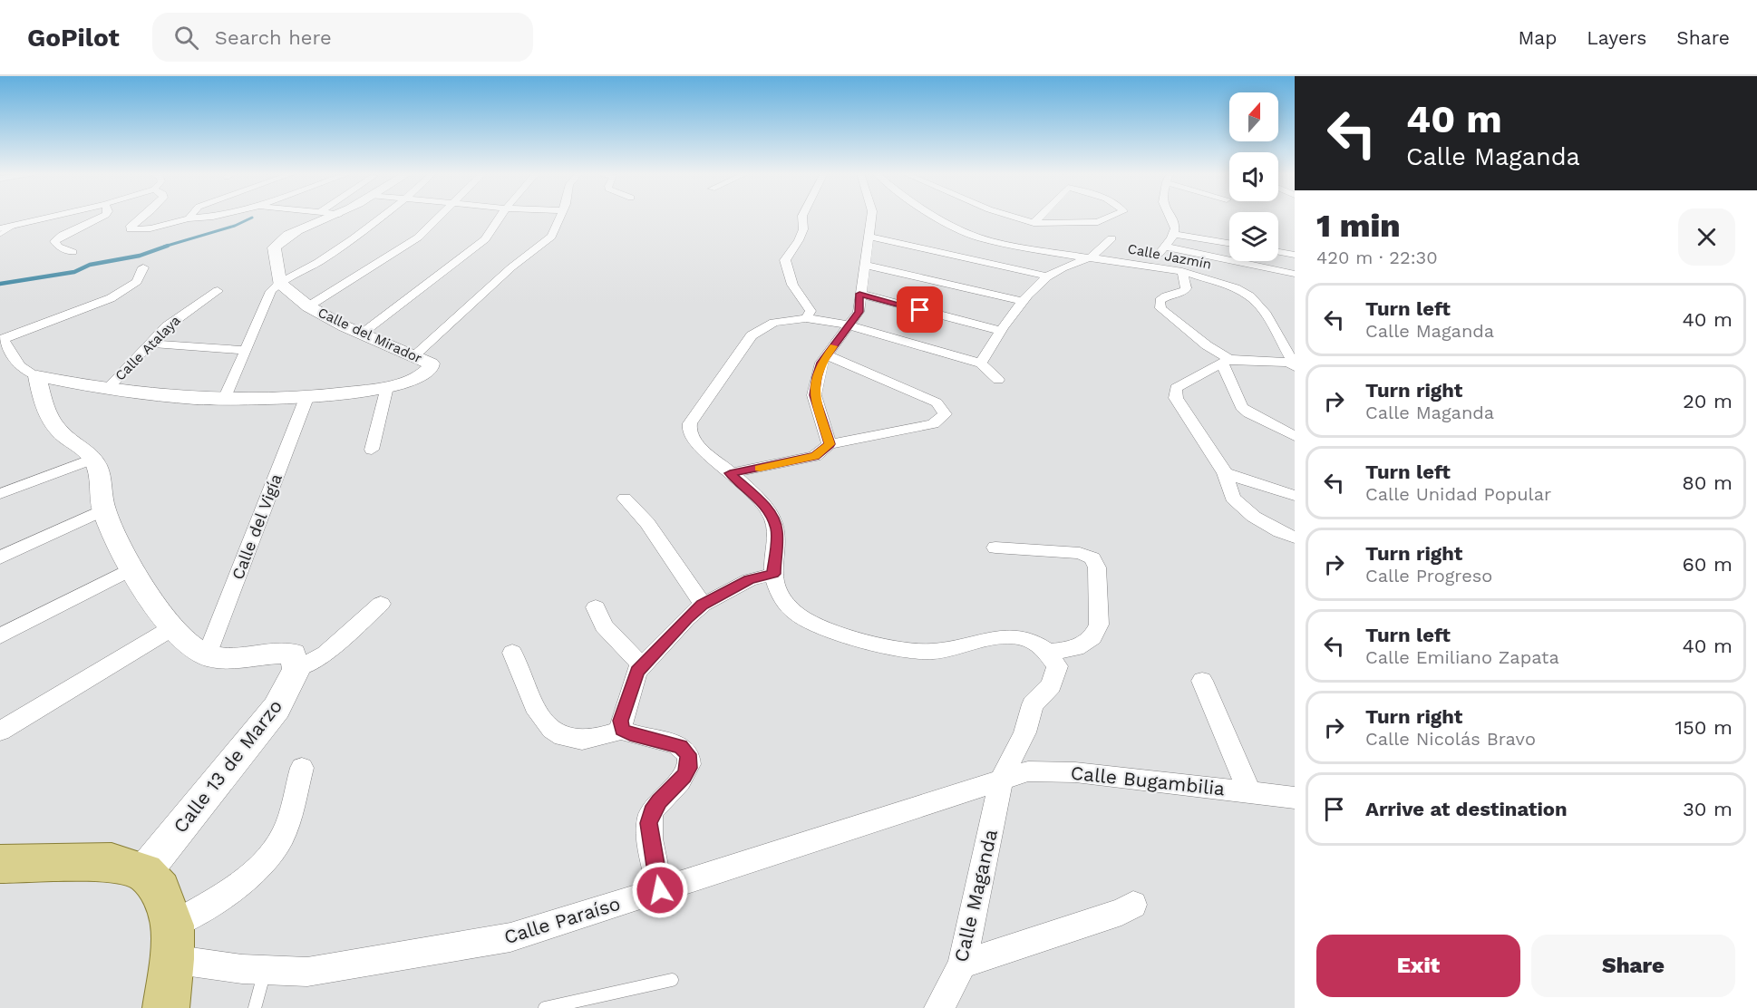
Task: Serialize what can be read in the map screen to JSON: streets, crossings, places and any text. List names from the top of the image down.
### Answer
{
  "streets": {
    "street": [
      "Calle Jazmín",
      "Calle del Mirador",
      "Calle Atalaya",
      "Calle del Vigía",
      "Calle 13 de Marzo",
      "Calle Bugambilia",
      "Calle Maganda",
      "Calle Paraíso"
    ]
  },
  "crossings": [
    ["Calle del Mirador", "Calle Atalaya"],
    ["Calle del Mirador", "Calle del Vigía"],
    ["Calle Bugambilia", "Calle Maganda"],
    ["Calle Bugambilia", "Calle Paraíso"],
    ["Calle Maganda", "Calle Paraíso"]
  ],
  "north": "top",
  "page": {
    "header": "GoPilot",
    "search": "Search here",
    "nav": ["Map", "Layers", "Share"],
    "turn": ["40 m", "Calle Maganda"],
    "heading": ["1 min", "420 m · 22:30"],
    "list": [
      {
        "name": "Turn left",
        "note": "Calle Maganda",
        "value": "40 m"
      },
      {
        "name": "Turn right",
        "note": "Calle Maganda",
        "value": "20 m"
      },
      {
        "name": "Turn left",
        "note": "Calle Unidad Popular",
        "value": "80 m"
      },
      {
        "name": "Turn right",
        "note": "Calle Progreso",
        "value": "60 m"
      },
      {
        "name": "Turn left",
        "note": "Calle Emiliano Zapata",
        "value": "40 m"
      },
      {
        "name": "Turn right",
        "note": "Calle Nicolás Bravo",
        "value": "150 m"
      },
      {
        "name": "Arrive at destination",
        "value": "30 m"
      }
    ],
    "buttons": ["Exit", "Share"]
  }
}
